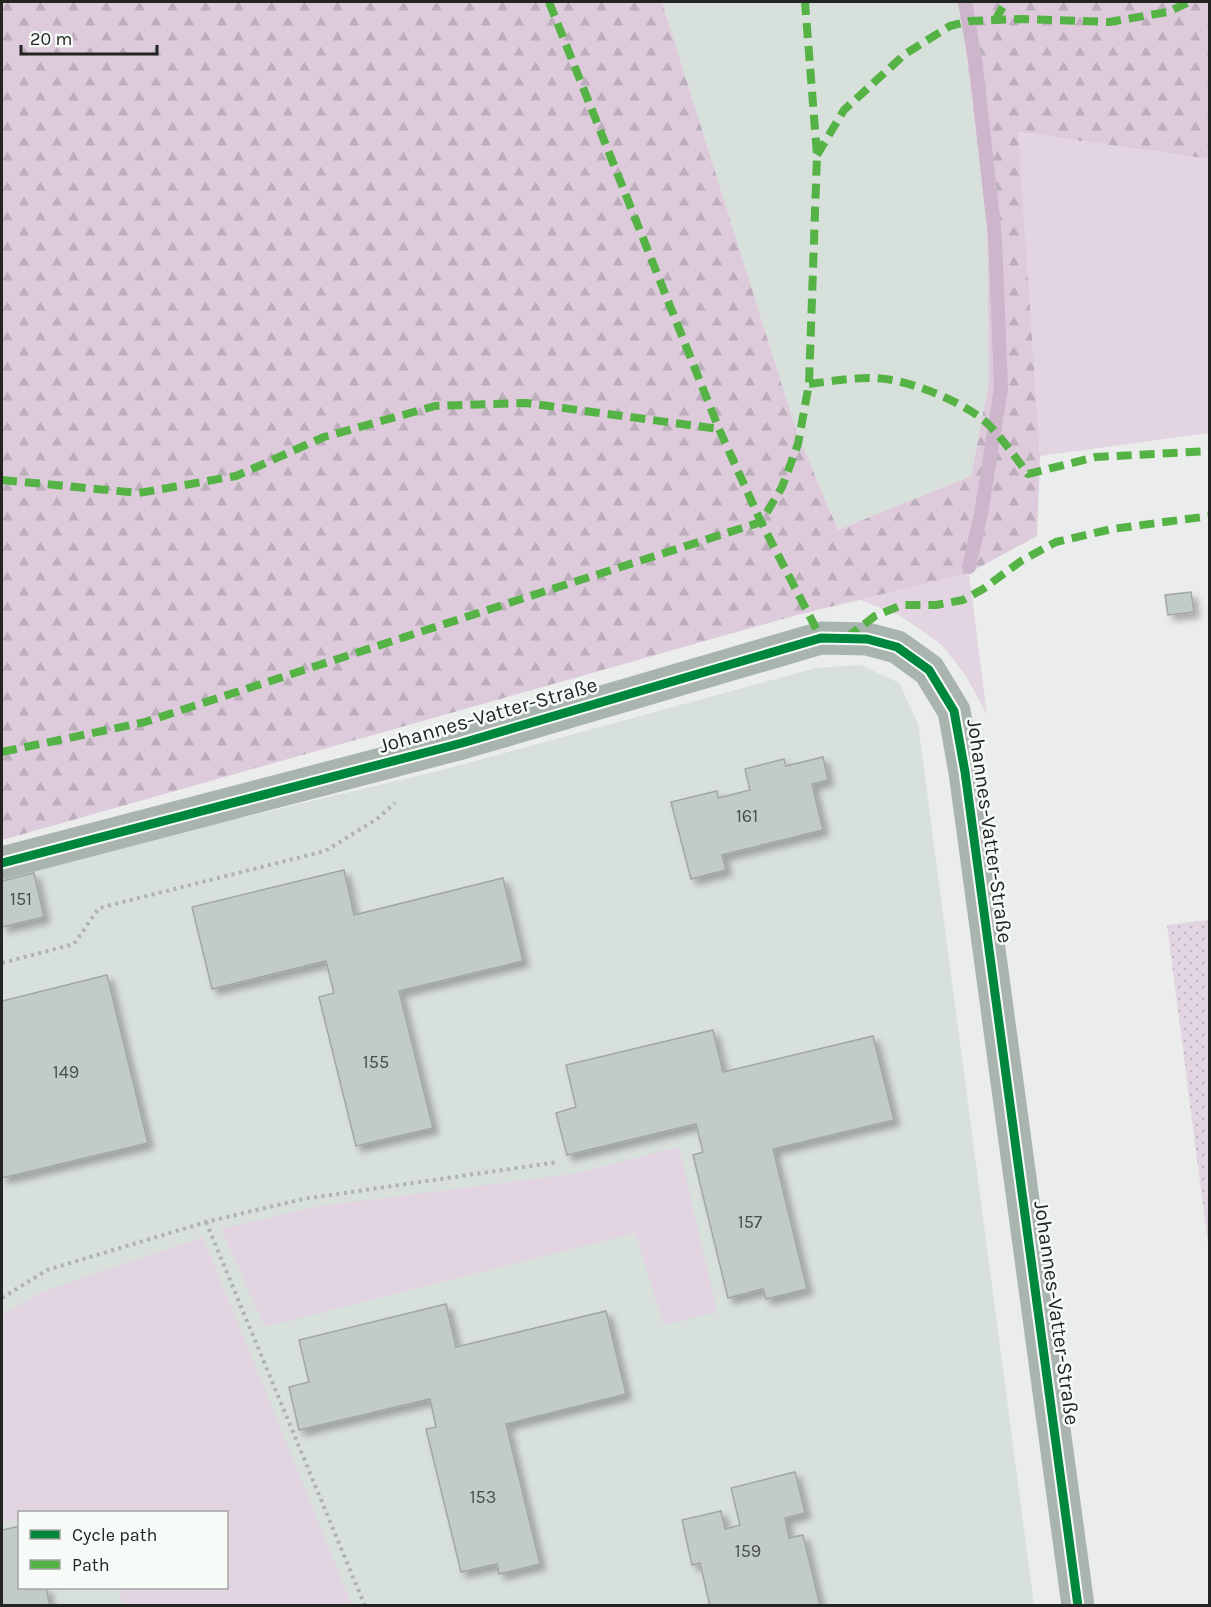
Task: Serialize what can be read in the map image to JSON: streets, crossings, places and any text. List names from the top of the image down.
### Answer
{
  "streets": {
    "street": ["Johannes-Vatter-Straße"]
  },
  "house_numbers": [
    "161",
    "151",
    "155",
    "149",
    "157",
    "153",
    "159"
  ],
  "legend": ["Cycle path", "Path"],
  "scale_bar": "20 m"
}
